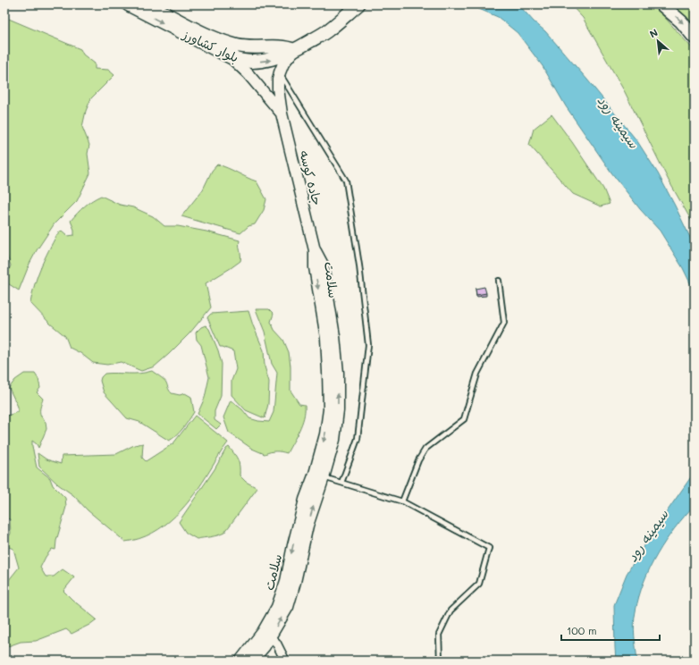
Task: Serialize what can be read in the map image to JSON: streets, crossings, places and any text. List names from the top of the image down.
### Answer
{
  "streets": {
    "main road": ["بلوار کشاورز", "جاده کوسه", "سلامت"]
  },
  "crossings": [
    ["بلوار کشاورز", "جاده کوسه"],
    ["جاده کوسه", "سلامت"]
  ],
  "water": ["سیمینه رود"],
  "scale_bar": "100 m",
  "north": "top left"
}
